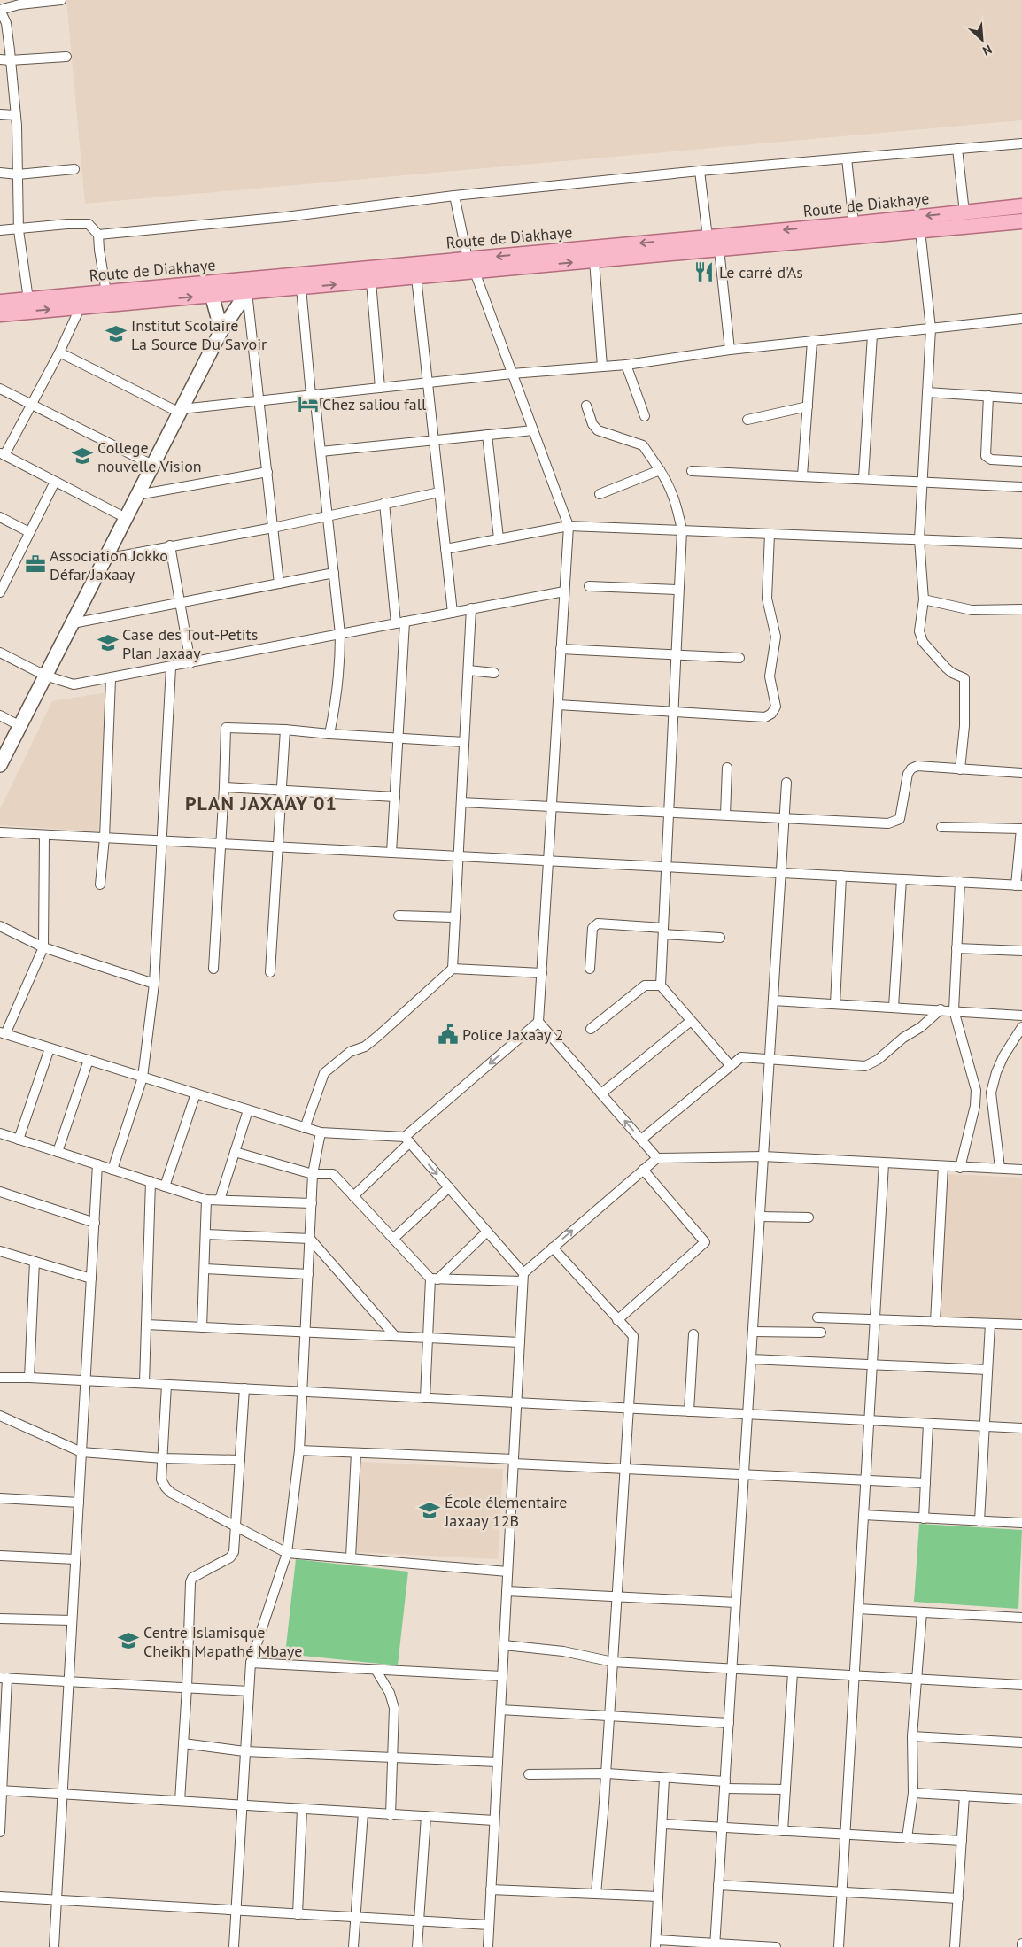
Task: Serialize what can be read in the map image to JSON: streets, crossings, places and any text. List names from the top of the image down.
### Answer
{
  "streets": {
    "main road": ["Route de Diakhaye"]
  },
  "districts": ["PLAN JAXAAY 01"],
  "places": {
    "restaurant": ["Le carré d'As"],
    "school or university": [
      "Institut Scolaire La Source Du Savoir",
      "College nouvelle Vision",
      "Case des Tout-Petits Plan Jaxaay",
      "École élementaire Jaxaay 12B",
      "Centre Islamisque Cheikh Mapathé Mbaye"
    ],
    "hotel": ["Chez saliou fall"],
    "office": ["Association Jokko Défar Jaxaay"],
    "public building": ["Police Jaxaay 2"]
  },
  "north": "bottom right"
}
